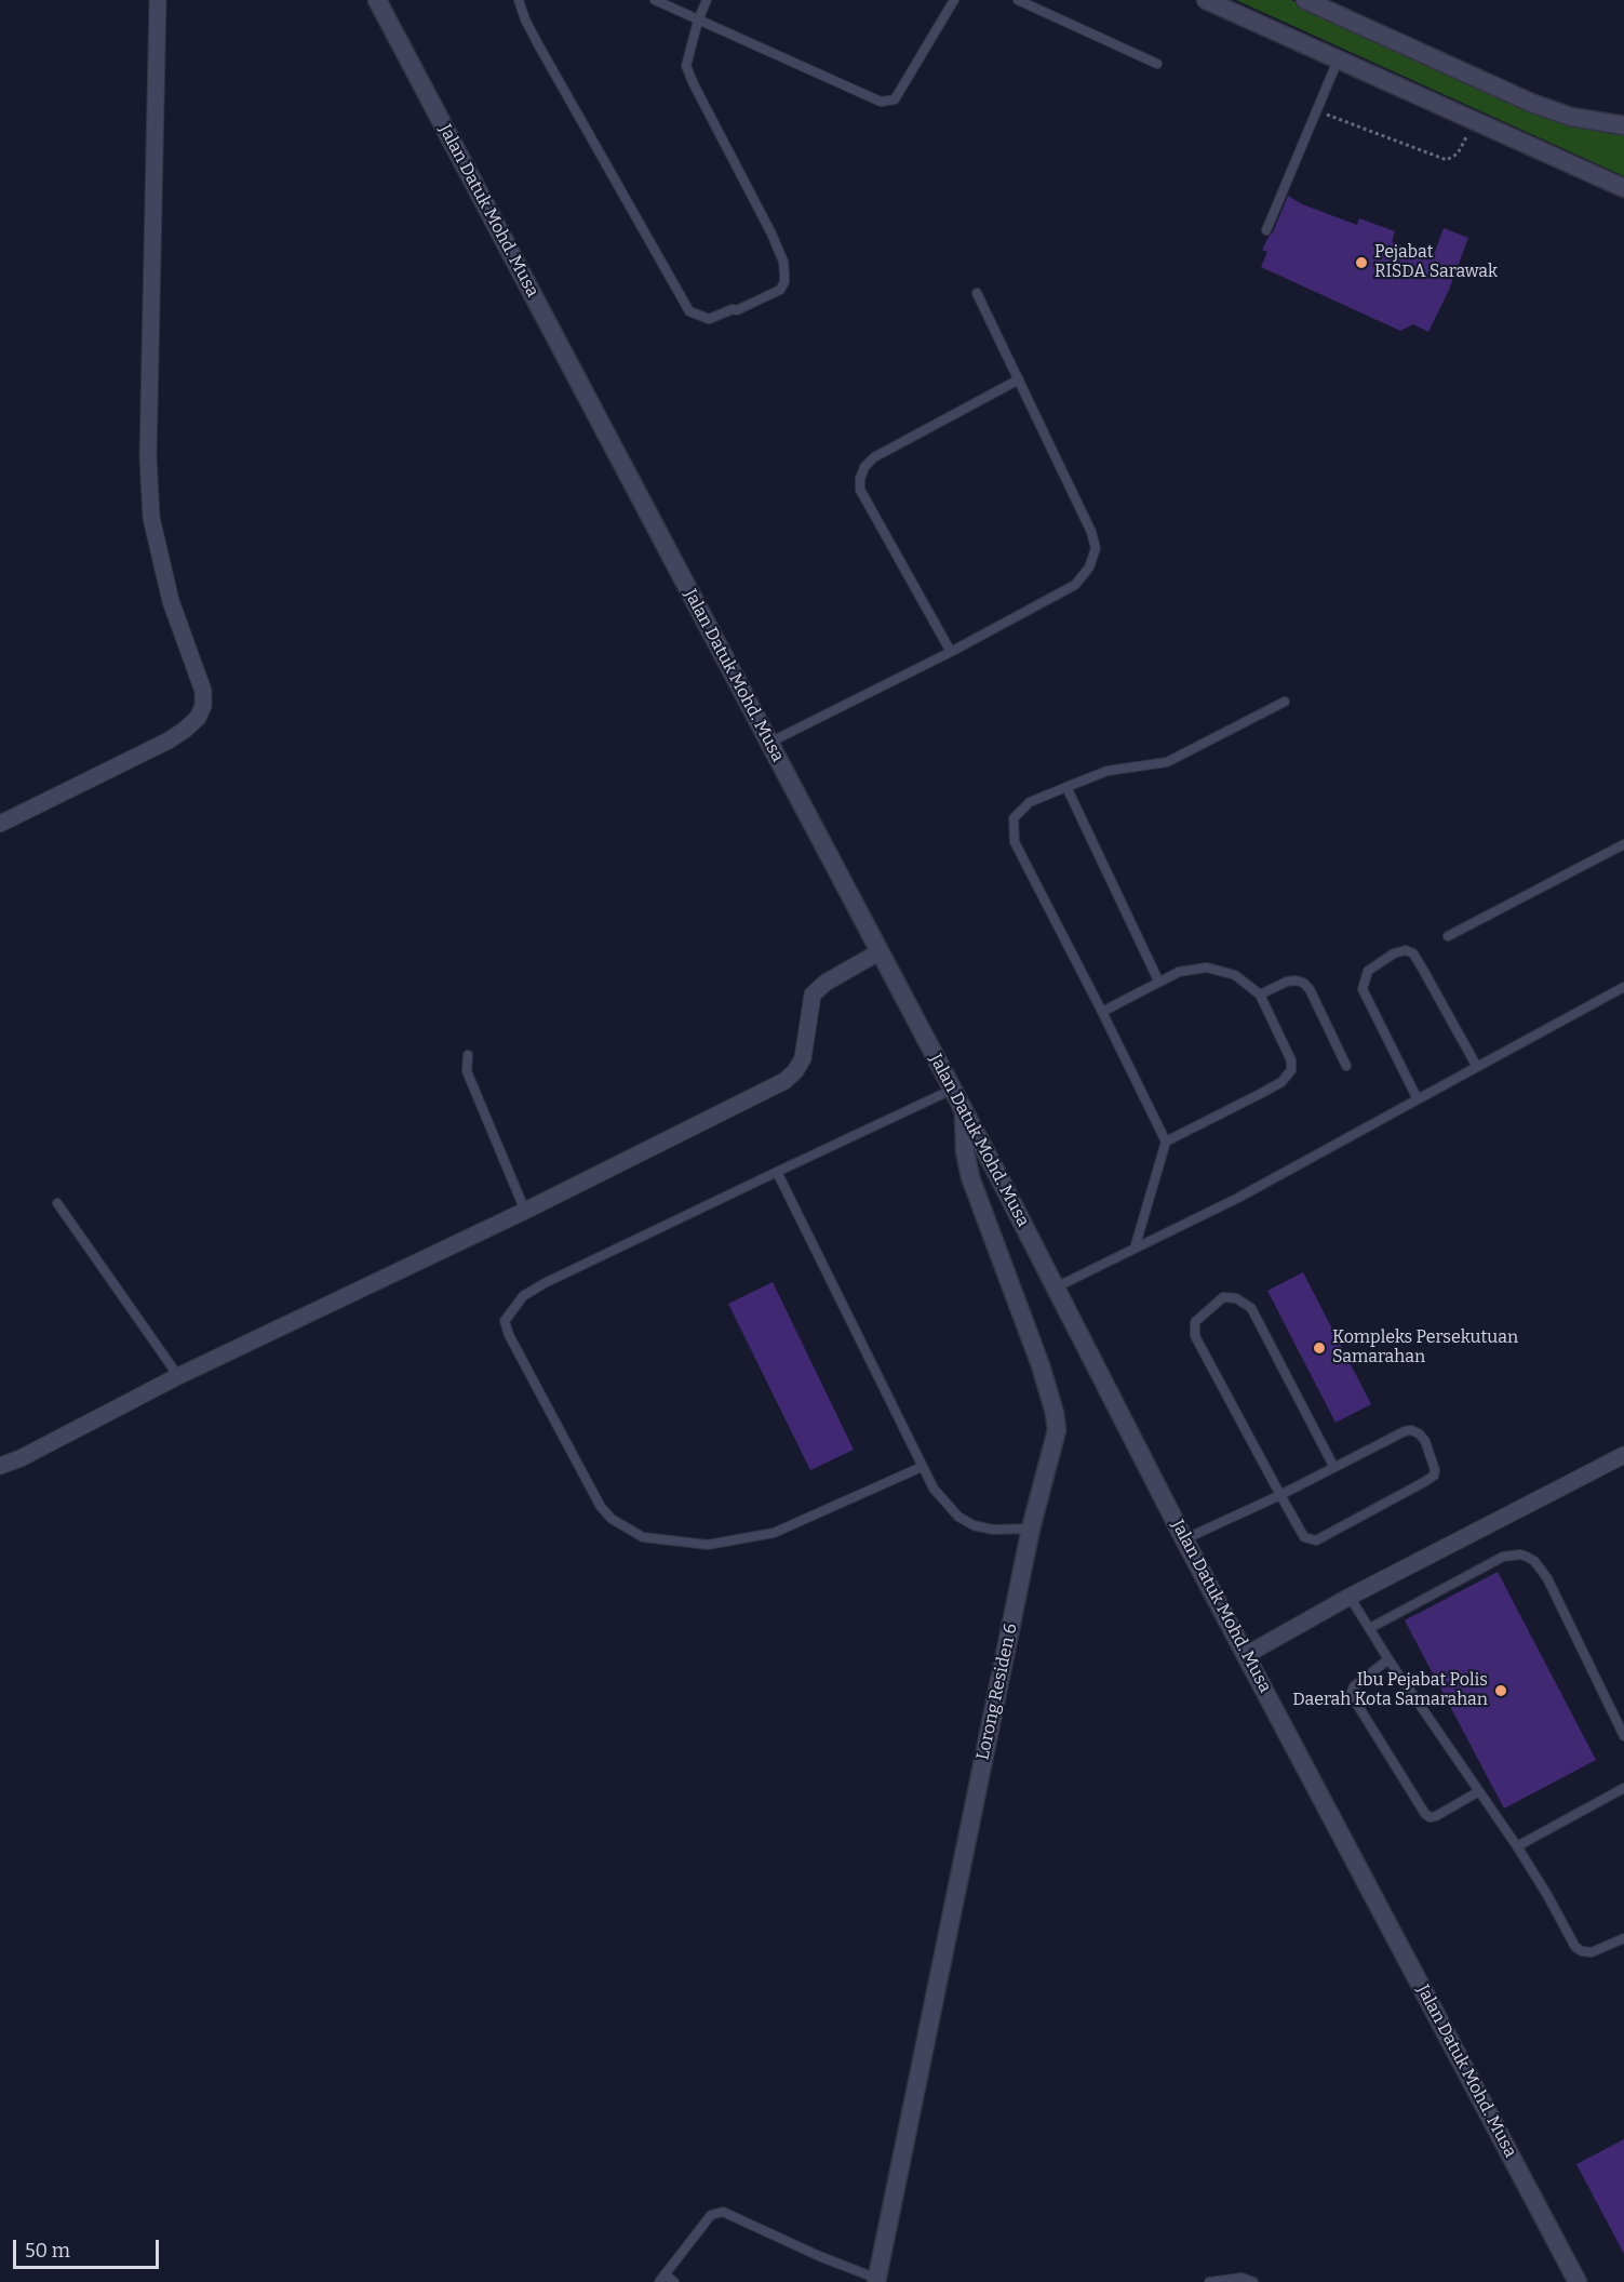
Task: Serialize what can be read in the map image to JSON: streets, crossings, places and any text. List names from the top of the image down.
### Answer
{
  "streets": {
    "main road": ["Jalan Datuk Mohd. Musa", "Lorong Residen 6"]
  },
  "crossings": [
    ["Jalan Datuk Mohd. Musa", "Lorong Residen 6"]
  ],
  "places": ["Pejabat RISDA Sarawak", "Kompleks Persekutuan Samarahan", "Ibu Pejabat Polis Daerah Kota Samarahan"],
  "scale_bar": "50 m"
}
